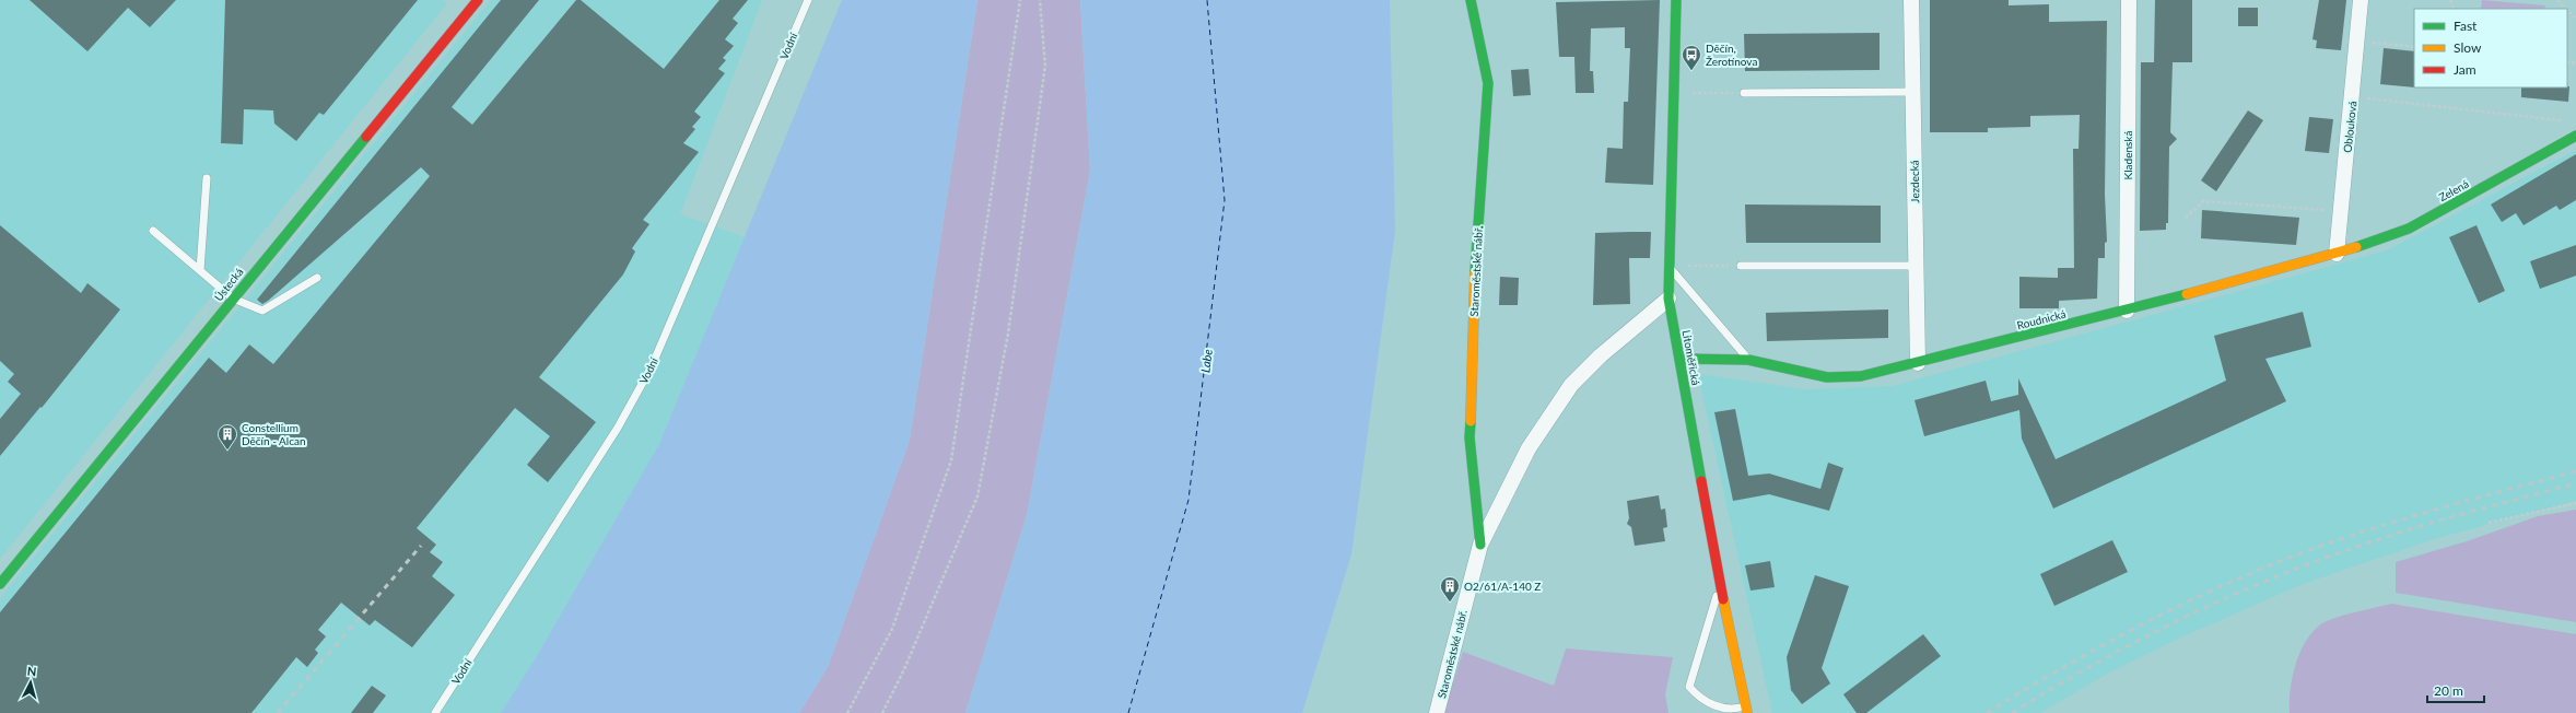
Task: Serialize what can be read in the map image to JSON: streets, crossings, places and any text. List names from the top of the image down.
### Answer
{
  "streets": {
    "street": [
      "Oblouková",
      "Kladenská",
      "Jezdecká",
      "Zelená",
      "Staroměstské nábř.",
      "Ústecká",
      "Roudnická",
      "Litoměřická"
    ],
    "lane": ["Vodní"]
  },
  "crossings": [
    ["Oblouková", "Zelená"],
    ["Oblouková", "Roudnická"],
    ["Kladenská", "Roudnická"],
    ["Jezdecká", "Roudnická"],
    ["Zelená", "Roudnická"],
    ["Staroměstské nábř.", "Litoměřická"],
    ["Roudnická", "Litoměřická"]
  ],
  "water": ["Labe"],
  "places": {
    "bus stop": ["Děčín, Žerotínova"],
    "building": ["Constellium Děčín - Alcan", "O2/61/A-140 Z"]
  },
  "legend": ["Fast", "Slow", "Jam"],
  "scale_bar": "20 m",
  "north": "top"
}
